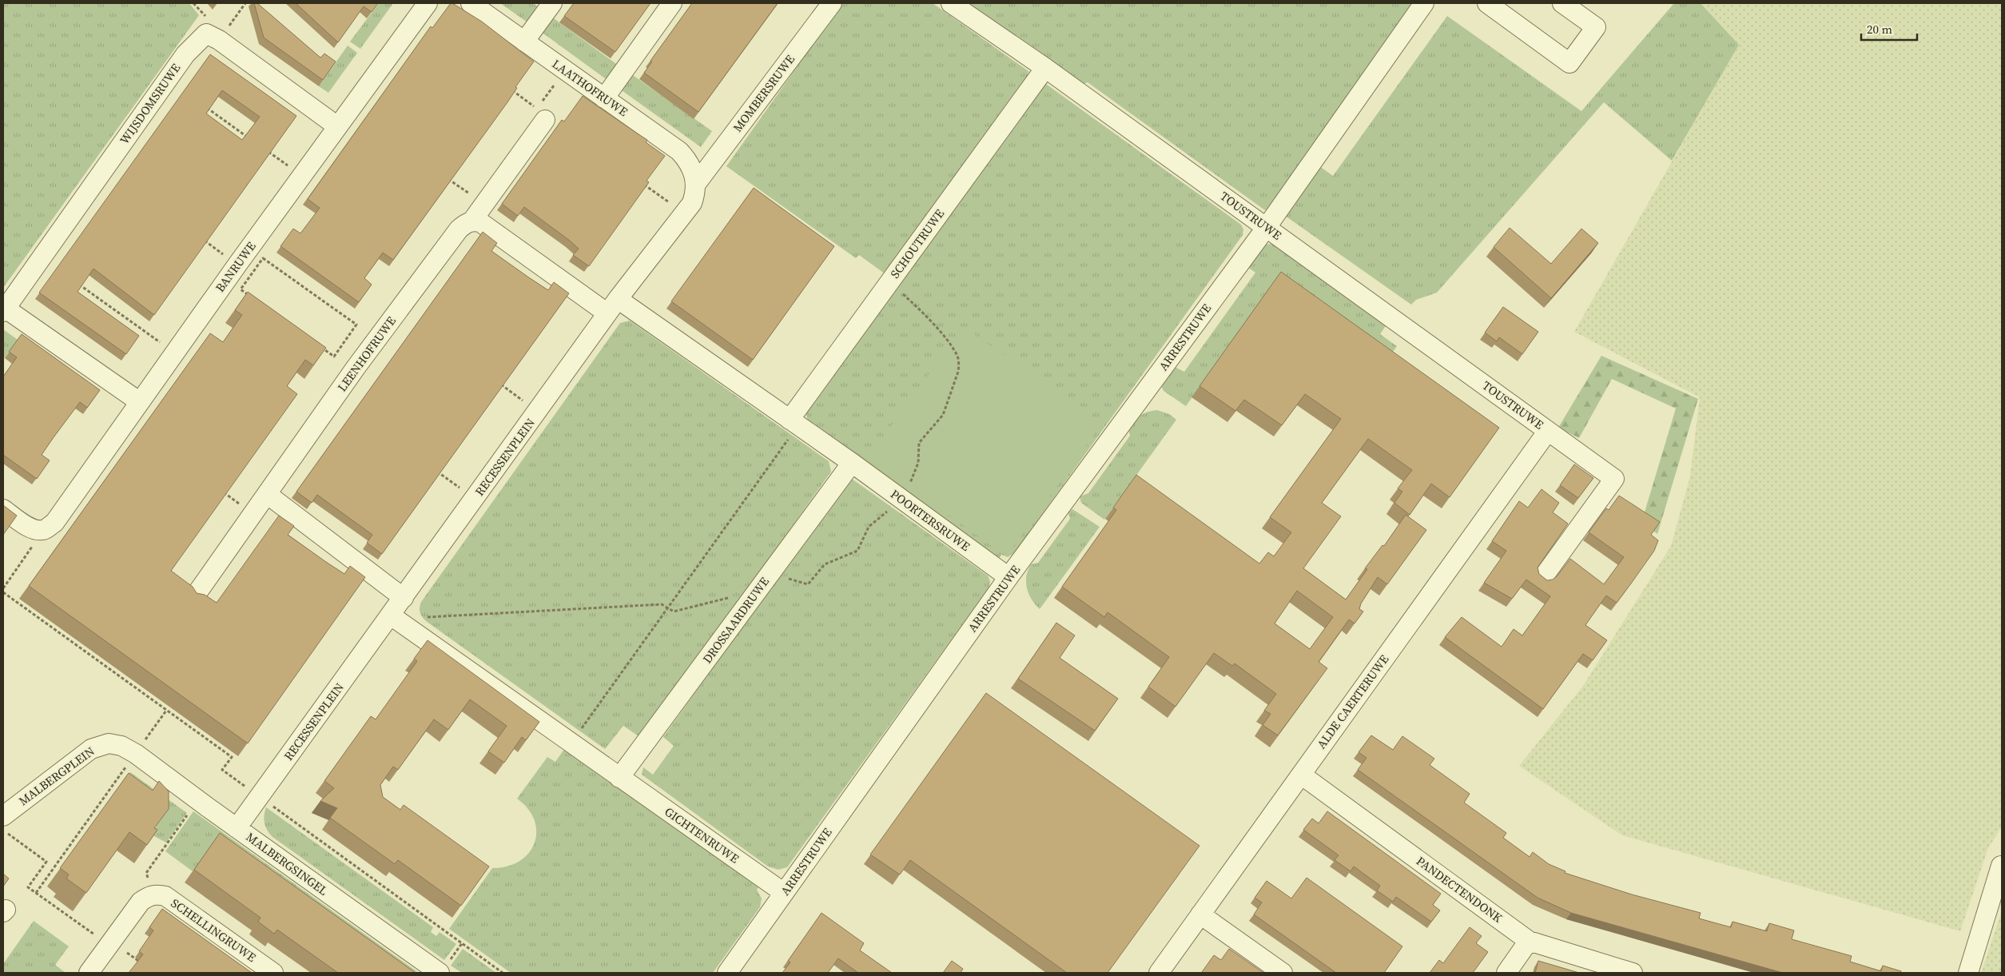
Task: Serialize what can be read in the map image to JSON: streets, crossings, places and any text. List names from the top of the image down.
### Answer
{
  "streets": {
    "street": [
      "LAATHOFRUWE",
      "MOMBERSRUWE",
      "WIJSDOMSRUWE",
      "TOUSTRUWE",
      "SCHOUTRUWE",
      "BANRUWE",
      "ARRESTRUWE",
      "LEENHOFRUWE",
      "RECESSENPLEIN",
      "POORTERSRUWE",
      "DROSSAARDRUWE",
      "ALDE CAERTERUWE",
      "MALBERGPLEIN",
      "GICHTENRUWE",
      "MALBERGSINGEL",
      "PANDECTENDONK",
      "SCHELLINGRUWE"
    ]
  },
  "crossings": [
    ["LAATHOFRUWE", "MOMBERSRUWE"],
    ["LAATHOFRUWE", "RECESSENPLEIN"],
    ["MOMBERSRUWE", "RECESSENPLEIN"],
    ["WIJSDOMSRUWE", "BANRUWE"],
    ["TOUSTRUWE", "SCHOUTRUWE"],
    ["TOUSTRUWE", "ARRESTRUWE"],
    ["TOUSTRUWE", "ALDE CAERTERUWE"],
    ["ARRESTRUWE", "POORTERSRUWE"],
    ["ARRESTRUWE", "GICHTENRUWE"],
    ["RECESSENPLEIN", "MALBERGSINGEL"],
    ["POORTERSRUWE", "DROSSAARDRUWE"],
    ["DROSSAARDRUWE", "GICHTENRUWE"],
    ["ALDE CAERTERUWE", "PANDECTENDONK"],
    ["MALBERGPLEIN", "MALBERGSINGEL"]
  ],
  "scale_bar": "20 m"
}
